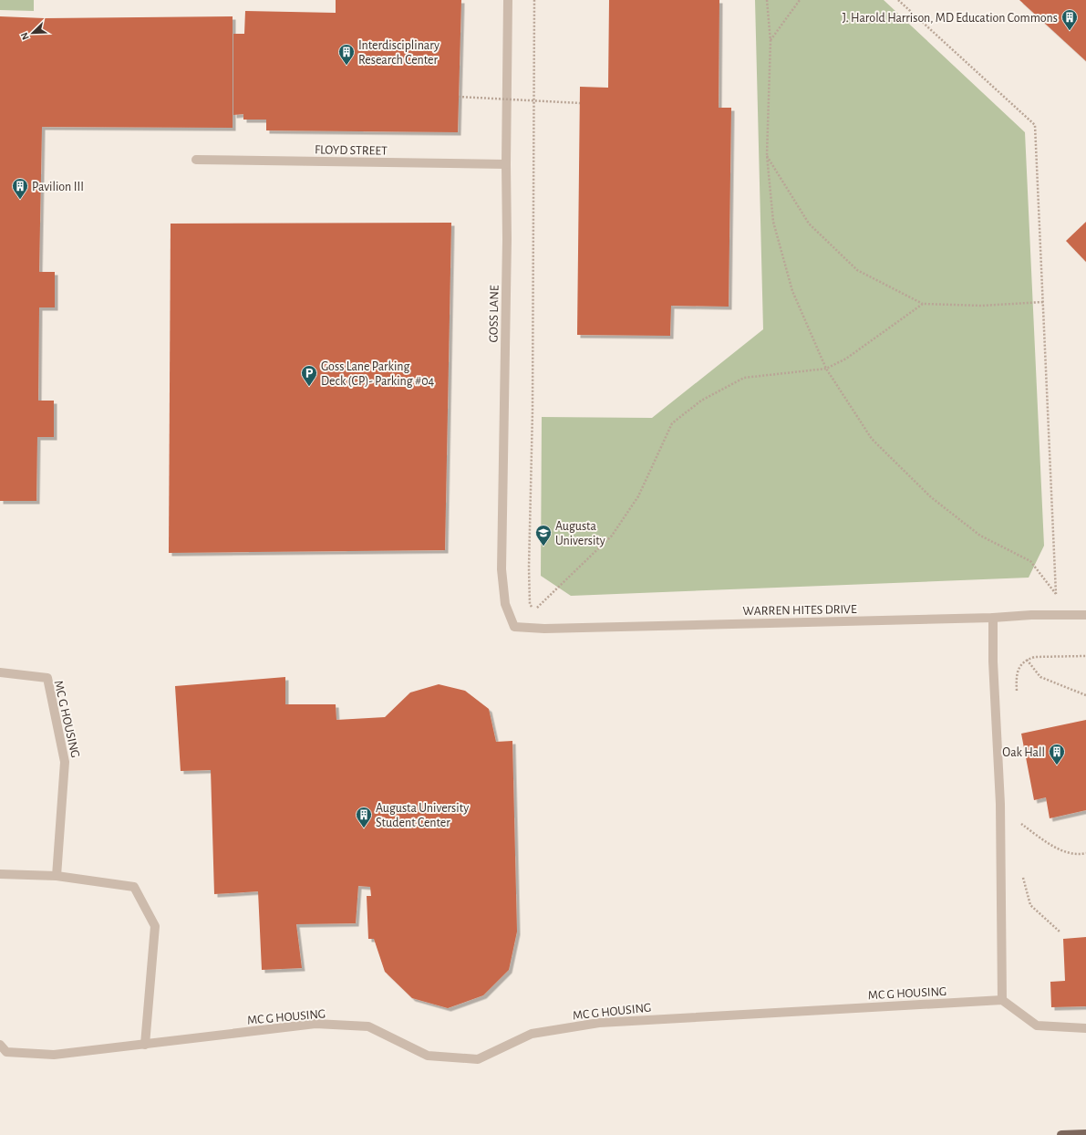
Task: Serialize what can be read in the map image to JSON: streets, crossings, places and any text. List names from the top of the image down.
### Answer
{
  "streets": {
    "street": [
      "FLOYD STREET",
      "GOSS LANE",
      "WARREN HITES DRIVE",
      "MC G HOUSING"
    ]
  },
  "crossings": [
    ["FLOYD STREET", "GOSS LANE"],
    ["GOSS LANE", "WARREN HITES DRIVE"]
  ],
  "places": {
    "building": [
      "J. Harold Harrison, MD Education Commons",
      "Interdisciplinary Research Center",
      "Pavilion III",
      "Oak Hall",
      "Augusta University Student Center"
    ],
    "parking": ["Goss Lane Parking Deck (CP)- Parking #04"],
    "school or university": ["Augusta University"]
  },
  "north": "bottom left"
}
